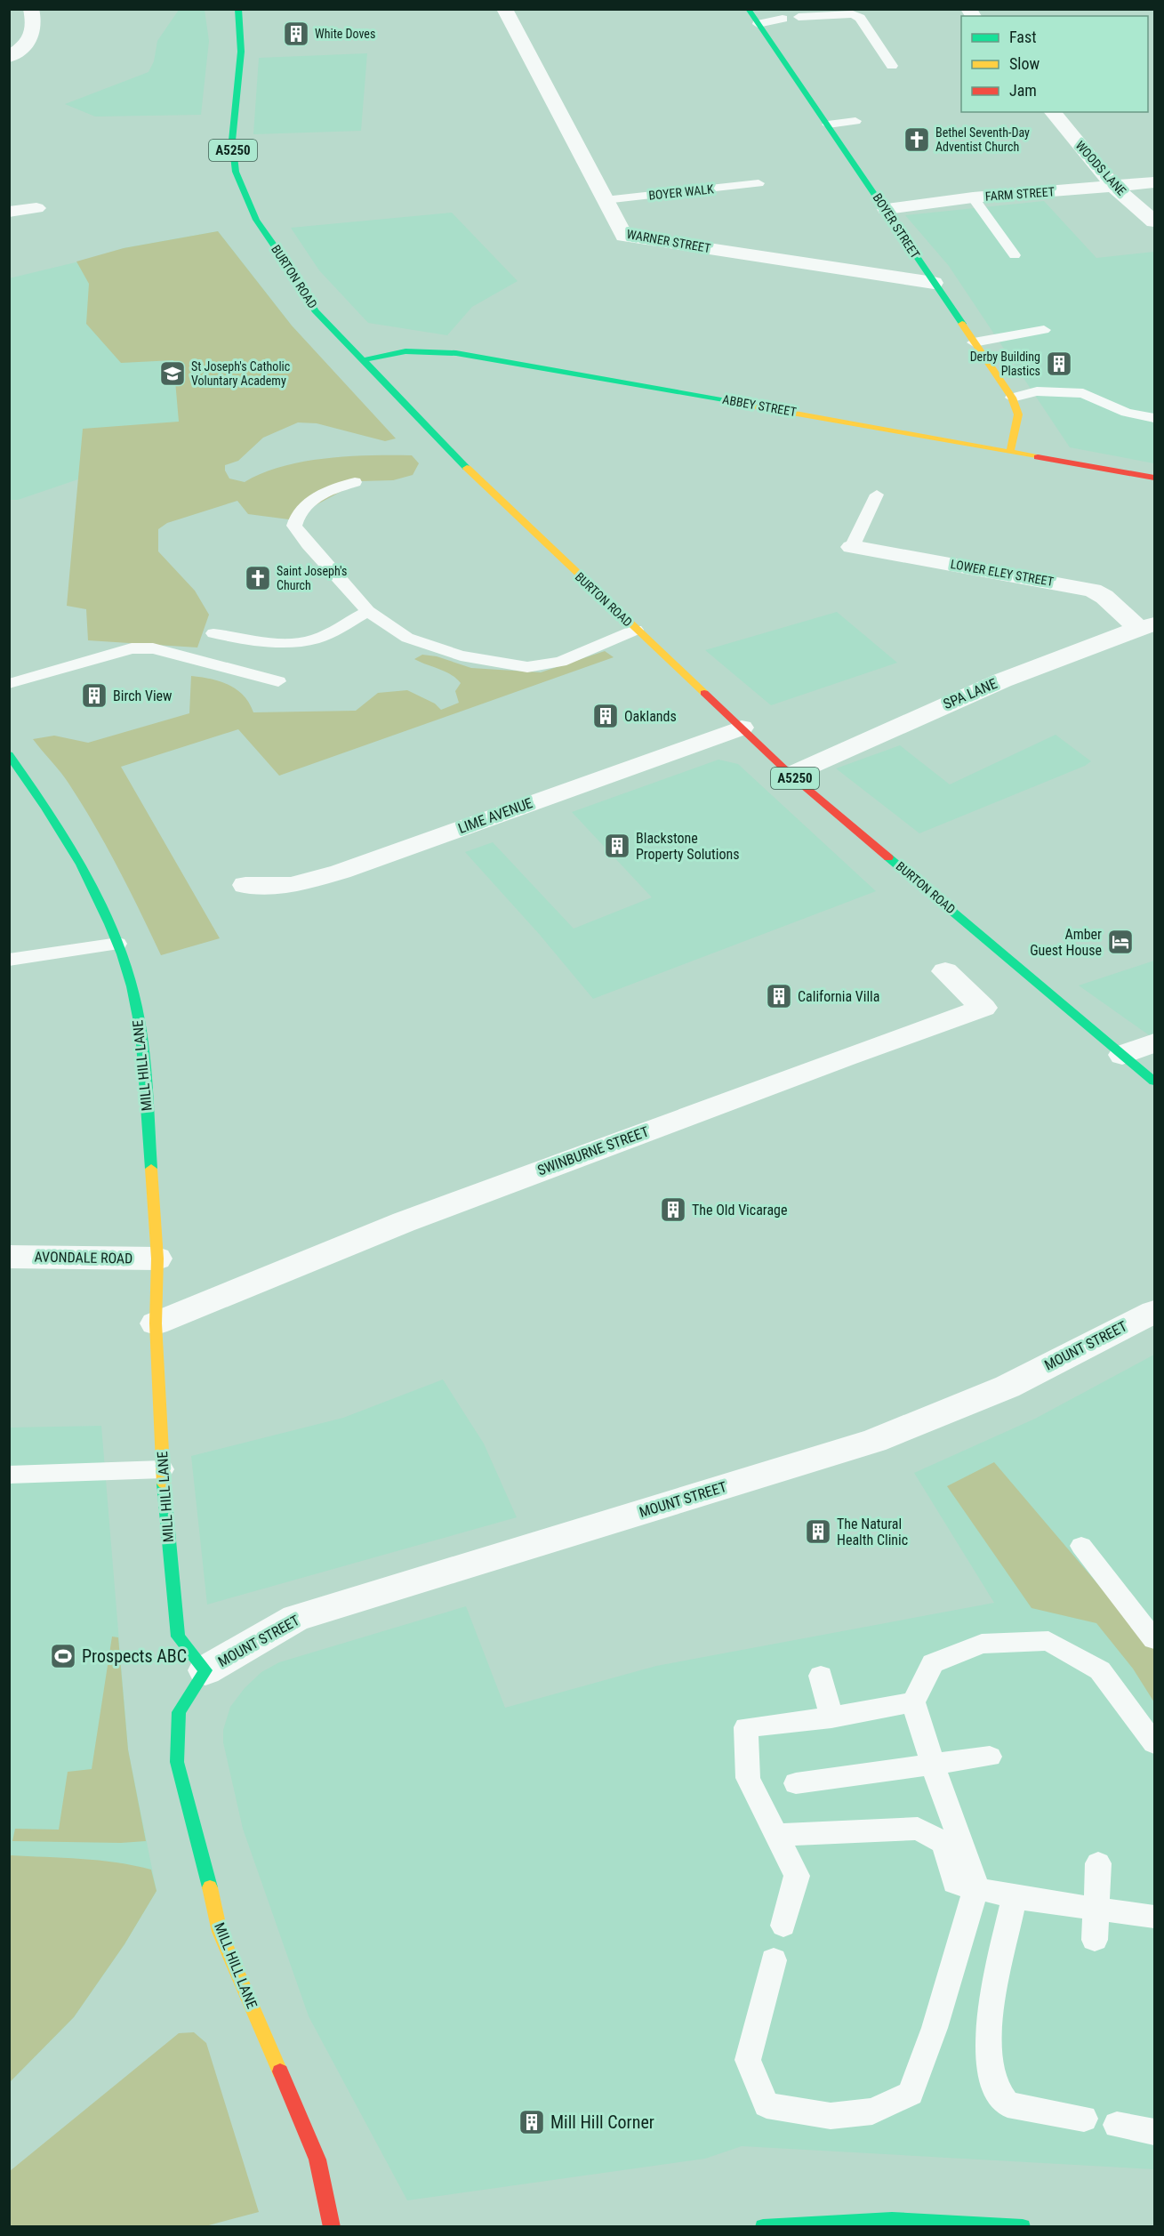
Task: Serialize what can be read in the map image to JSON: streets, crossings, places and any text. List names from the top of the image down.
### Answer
{
  "streets": {
    "street": [
      "A5250",
      "WOODS LANE",
      "FARM STREET",
      "BOYER STREET",
      "WARNER STREET",
      "BURTON ROAD",
      "ABBEY STREET",
      "LOWER ELEY STREET",
      "SPA LANE",
      "LIME AVENUE",
      "MILL HILL LANE",
      "SWINBURNE STREET",
      "AVONDALE ROAD",
      "MOUNT STREET"
    ],
    "lane": ["BOYER WALK"]
  },
  "crossings": [
    ["WOODS LANE", "FARM STREET"],
    ["BOYER WALK", "WARNER STREET"],
    ["FARM STREET", "BOYER STREET"],
    ["BOYER STREET", "WARNER STREET"],
    ["BOYER STREET", "ABBEY STREET"],
    ["BURTON ROAD", "ABBEY STREET"],
    ["BURTON ROAD", "SPA LANE"],
    ["BURTON ROAD", "LIME AVENUE"],
    ["LOWER ELEY STREET", "SPA LANE"],
    ["MILL HILL LANE", "SWINBURNE STREET"],
    ["MILL HILL LANE", "AVONDALE ROAD"],
    ["MILL HILL LANE", "MOUNT STREET"]
  ],
  "places": {
    "building": [
      "White Doves",
      "Derby Building Plastics",
      "Birch View",
      "Oaklands",
      "Blackstone Property Solutions",
      "California Villa",
      "The Old Vicarage",
      "The Natural Health Clinic",
      "Mill Hill Corner"
    ],
    "church": ["Bethel Seventh-Day Adventist Church", "Saint Joseph's Church"],
    "school or university": ["St Joseph's Catholic Voluntary Academy"],
    "hotel": ["Amber Guest House"],
    "sports": ["Prospects ABC"]
  },
  "legend": ["Fast", "Slow", "Jam"]
}
